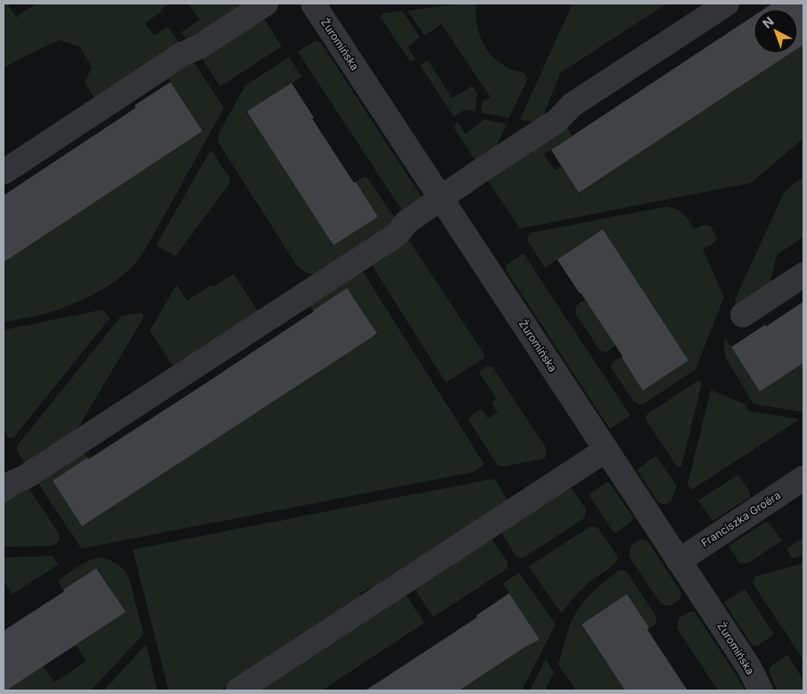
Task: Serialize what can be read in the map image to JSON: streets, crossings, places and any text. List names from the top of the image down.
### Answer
{
  "streets": {
    "street": ["Żuromińska", "Franciszka Groëra"]
  },
  "crossings": [
    ["Żuromińska", "Franciszka Groëra"]
  ],
  "north": "top left"
}
